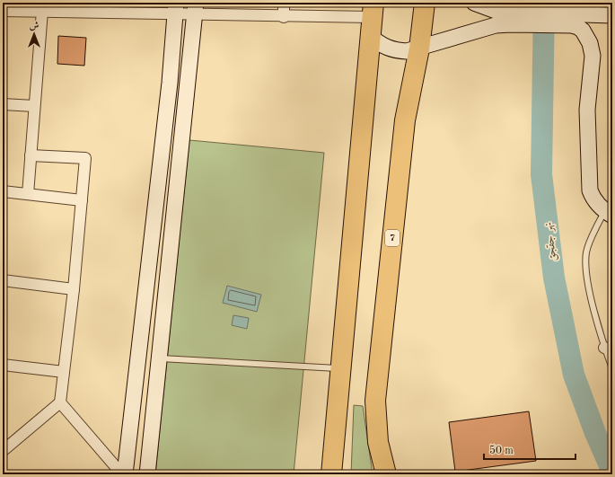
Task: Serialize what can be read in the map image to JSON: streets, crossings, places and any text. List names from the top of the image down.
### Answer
{
  "streets": {
    "highway": ["7"]
  },
  "water": ["نهر جقجق"],
  "scale_bar": "50 m",
  "north": "top"
}
